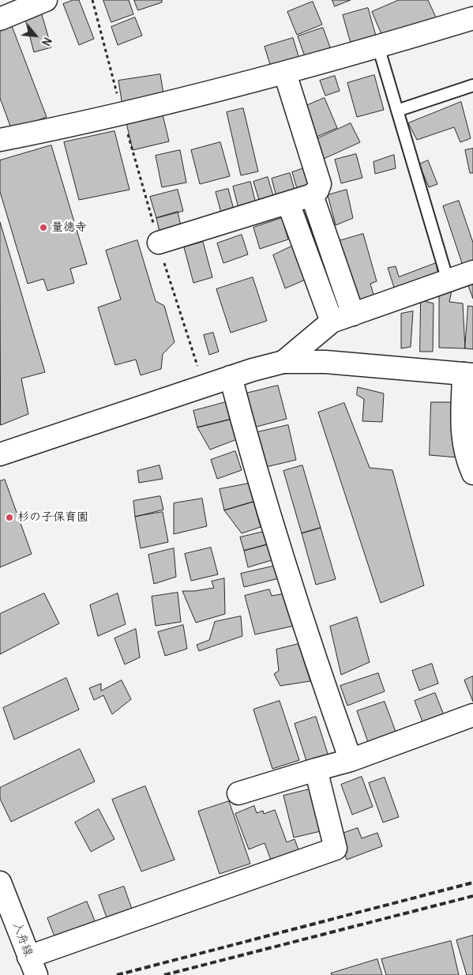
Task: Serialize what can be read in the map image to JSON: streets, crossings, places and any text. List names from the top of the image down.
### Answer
{
  "streets": {
    "street": ["入舟線"]
  },
  "places": ["量徳寺", "杉の子保育園"],
  "north": "bottom right"
}
